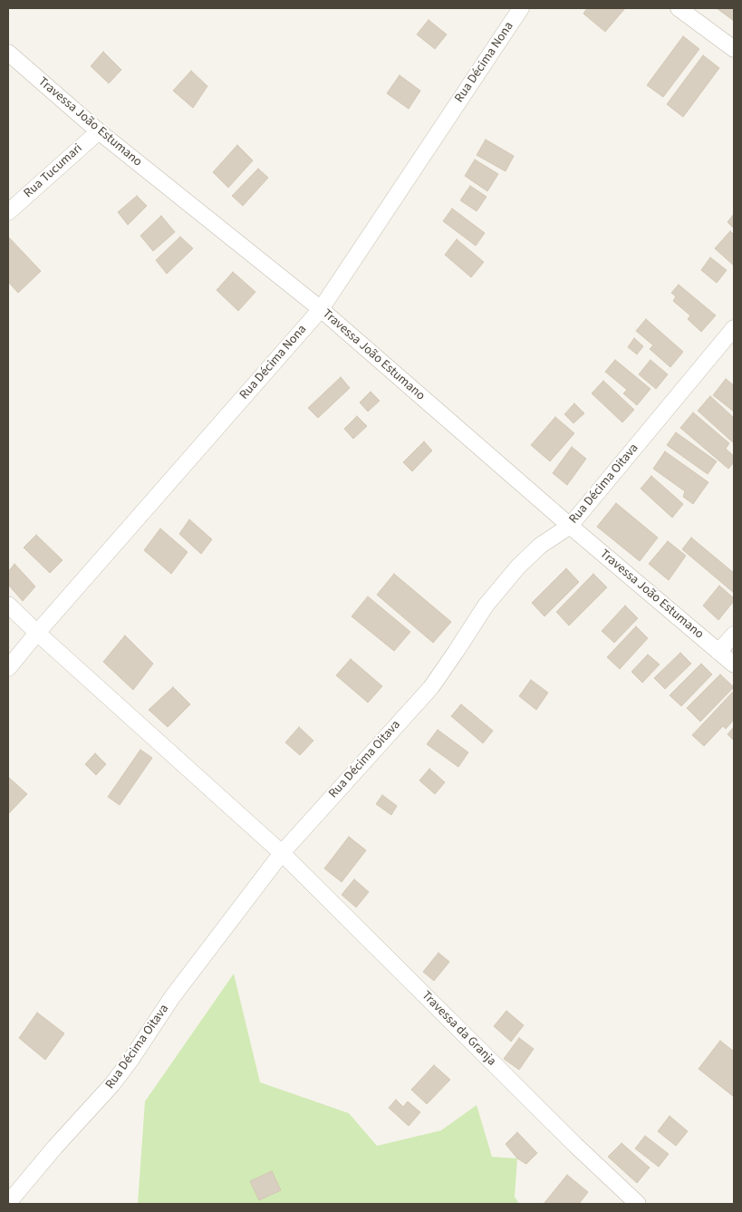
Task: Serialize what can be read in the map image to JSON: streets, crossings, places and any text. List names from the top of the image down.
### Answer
{
  "streets": {
    "street": [
      "Rua Décima Nona",
      "Travessa João Estumano",
      "Rua Tucumari",
      "Rua Décima Oitava",
      "Travessa da Granja"
    ]
  },
  "crossings": [
    ["Rua Décima Nona", "Travessa João Estumano"],
    ["Rua Décima Nona", "Travessa da Granja"],
    ["Travessa João Estumano", "Rua Tucumari"],
    ["Travessa João Estumano", "Rua Décima Oitava"],
    ["Rua Décima Oitava", "Travessa da Granja"]
  ]
}
